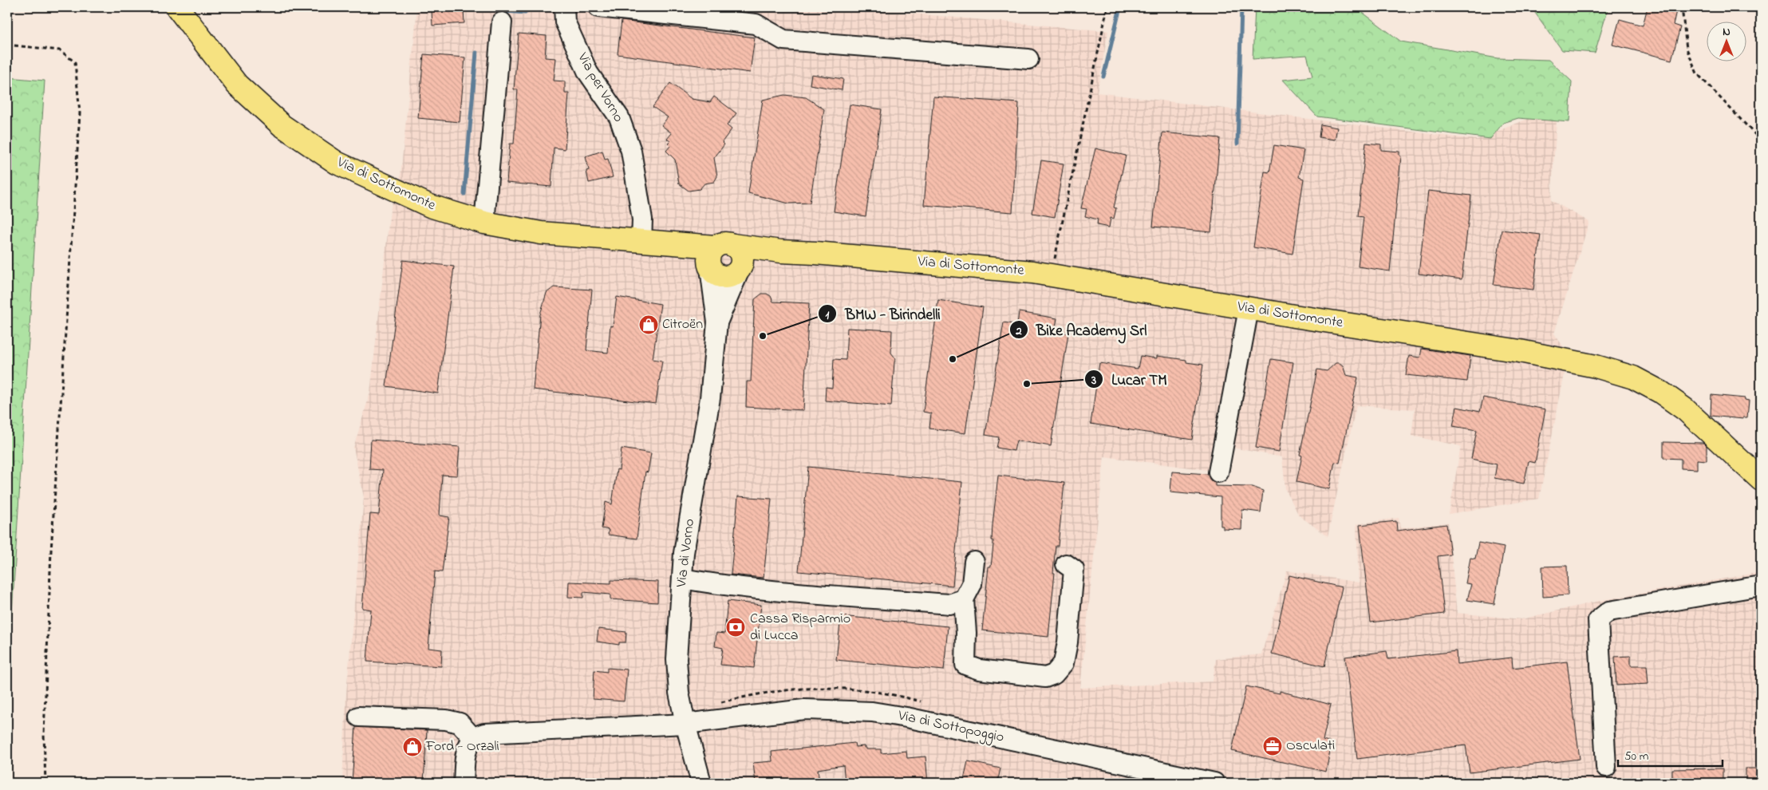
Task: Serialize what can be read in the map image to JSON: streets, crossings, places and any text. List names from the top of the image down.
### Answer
{
  "streets": {
    "main road": ["Via di Sottomonte"],
    "street": ["Via per Vorno", "Via di Vorno", "Via di Sottopoggio"]
  },
  "crossings": [
    ["Via per Vorno", "Via di Sottomonte"],
    ["Via di Sottomonte", "Via di Vorno"],
    ["Via di Vorno", "Via di Sottopoggio"]
  ],
  "places": {
    "shop": ["Citroën", "Ford - Orzali"],
    "other": ["BMW - Birindelli", "Bike Academy Srl", "Lucar TM"],
    "bank": ["Cassa Risparmio di Lucca"],
    "office": ["Osculati"]
  },
  "scale_bar": "50 m",
  "north": "top"
}
